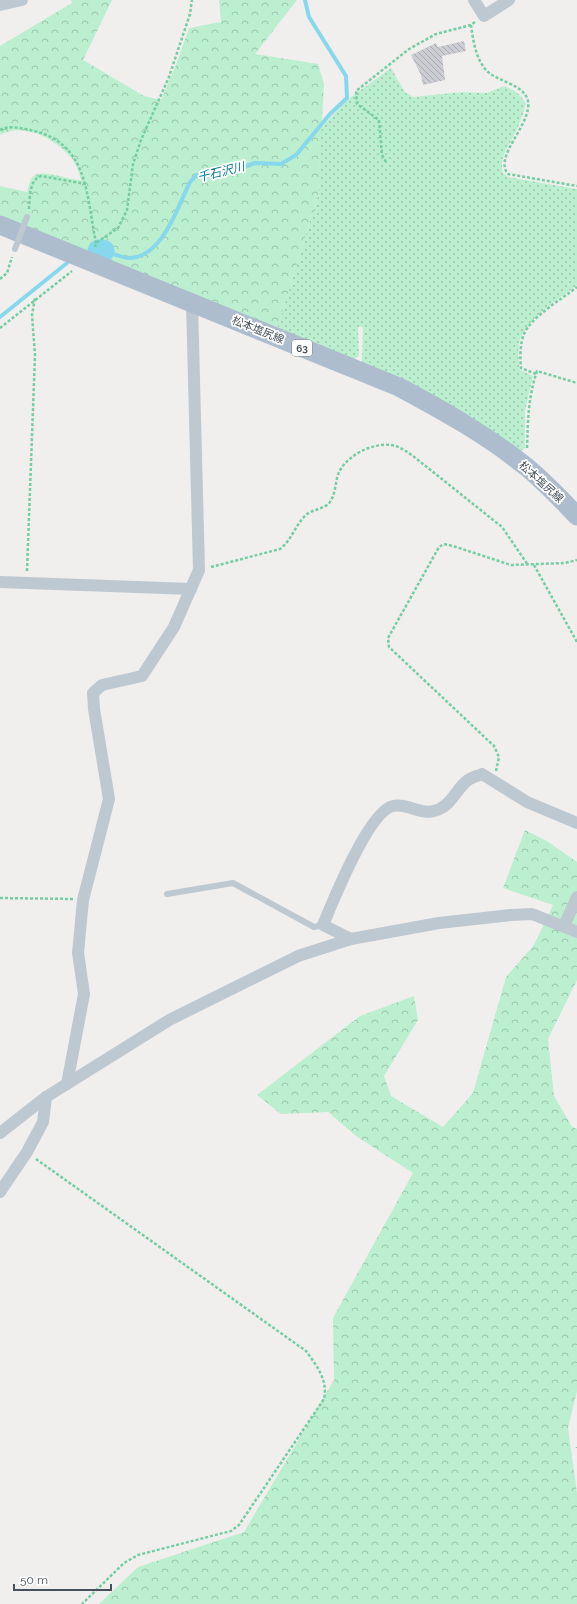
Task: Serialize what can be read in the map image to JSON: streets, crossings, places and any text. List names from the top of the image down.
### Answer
{
  "streets": {
    "main road": ["松本塩尻線", "63"]
  },
  "water": ["千石沢川"],
  "scale_bar": "50 m"
}
